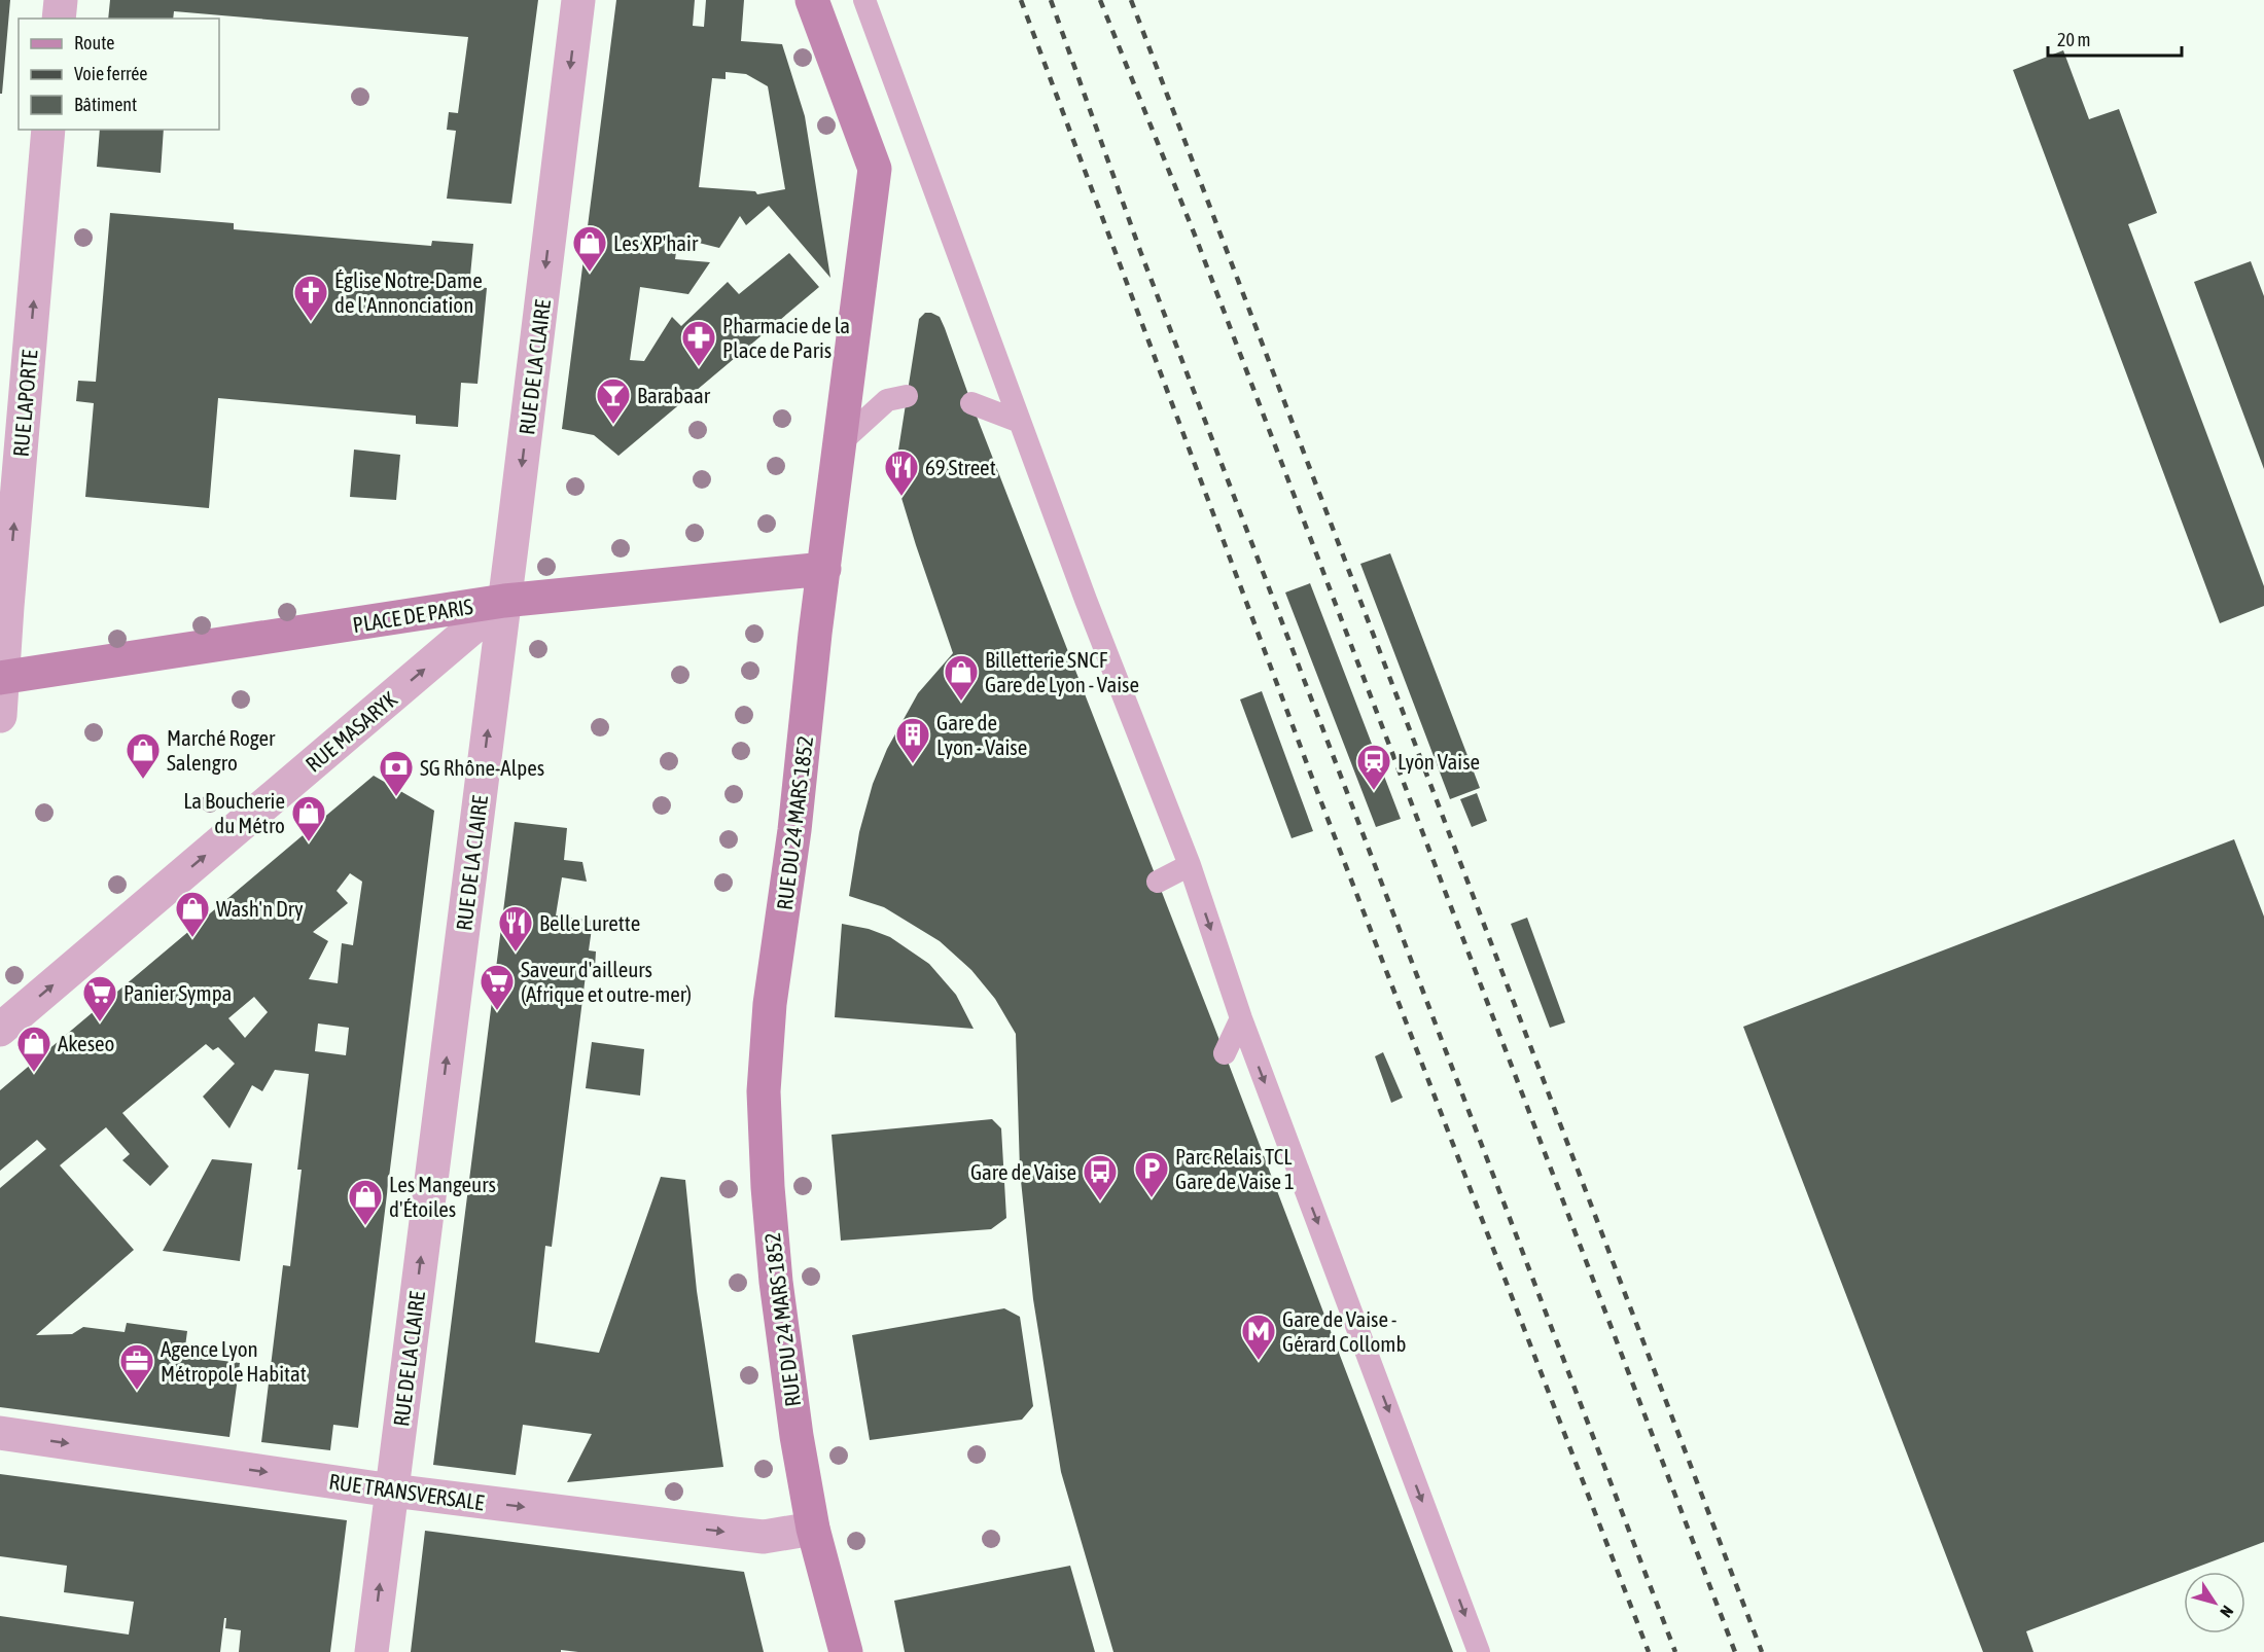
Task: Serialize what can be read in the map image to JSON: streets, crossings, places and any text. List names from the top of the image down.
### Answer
{
  "streets": {
    "street": [
      "RUE DE LA CLAIRE",
      "RUE LAPORTE",
      "PLACE DE PARIS",
      "RUE MASARYK",
      "RUE DU 24 MARS 1852",
      "RUE TRANSVERSALE"
    ]
  },
  "crossings": [
    ["RUE DE LA CLAIRE", "PLACE DE PARIS"],
    ["RUE DE LA CLAIRE", "RUE MASARYK"],
    ["RUE DE LA CLAIRE", "RUE TRANSVERSALE"],
    ["RUE LAPORTE", "PLACE DE PARIS"],
    ["PLACE DE PARIS", "RUE MASARYK"],
    ["PLACE DE PARIS", "RUE DU 24 MARS 1852"],
    ["RUE DU 24 MARS 1852", "RUE TRANSVERSALE"]
  ],
  "one_way": ["RUE LAPORTE", "RUE MASARYK", "RUE TRANSVERSALE"],
  "places": {
    "shop": [
      "Les XP'hair",
      "Billetterie SNCF Gare de Lyon - Vaise",
      "Marché Roger Salengro",
      "La Boucherie du Métro",
      "Wash'n Dry",
      "Akeseo",
      "Les Mangeurs d'Étoiles"
    ],
    "church": ["Église Notre-Dame de l'Annonciation"],
    "pharmacy": ["Pharmacie de la Place de Paris"],
    "bar": ["Barabaar"],
    "restaurant": ["69 Street", "Belle Lurette"],
    "building": ["Gare de Lyon - Vaise"],
    "station": ["Lyon Vaise"],
    "bank": ["SG Rhône-Alpes"],
    "supermarket": ["Saveur d'ailleurs (Afrique et outre-mer)", "Panier Sympa"],
    "parking": ["Parc Relais TCL Gare de Vaise 1"],
    "bus stop": ["Gare de Vaise"],
    "metro station": ["Gare de Vaise - Gérard Collomb"],
    "office": ["Agence Lyon Métropole Habitat"]
  },
  "legend": ["Route", "Voie ferrée", "Bâtiment"],
  "scale_bar": "20 m",
  "north": "bottom right"
}
